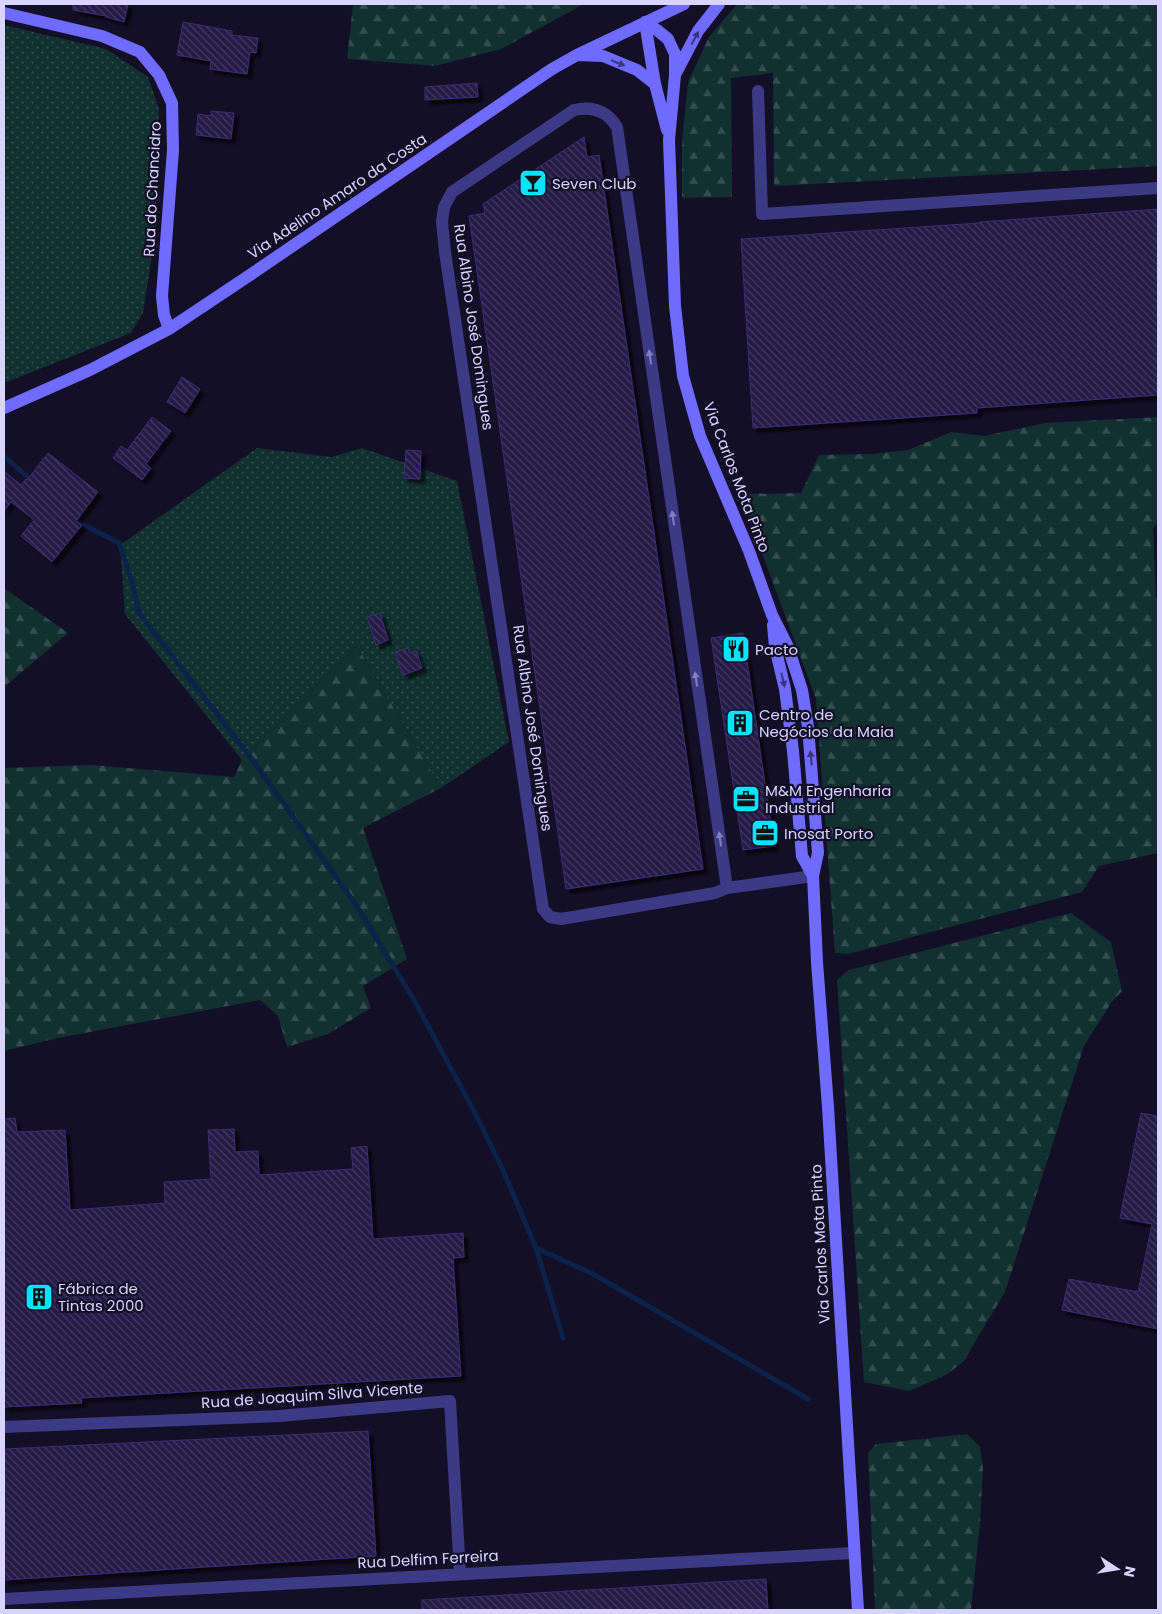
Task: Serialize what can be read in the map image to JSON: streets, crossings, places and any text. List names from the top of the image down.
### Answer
{
  "streets": {
    "main road": ["Rua do Chancidro", "Via Adelino Amaro da Costa", "Via Carlos Mota Pinto"],
    "street": ["Rua Albino José Domingues", "Rua de Joaquim Silva Vicente", "Rua Delfim Ferreira"]
  },
  "crossings": [
    ["Rua do Chancidro", "Via Adelino Amaro da Costa"],
    ["Via Adelino Amaro da Costa", "Via Carlos Mota Pinto"],
    ["Rua Albino José Domingues", "Via Carlos Mota Pinto"],
    ["Via Carlos Mota Pinto", "Rua Delfim Ferreira"],
    ["Rua de Joaquim Silva Vicente", "Rua Delfim Ferreira"]
  ],
  "places": {
    "bar": ["Seven Club"],
    "restaurant": ["Pacto"],
    "building": ["Centro de Negócios da Maia", "Fábrica de Tintas 2000"],
    "office": ["M&M Engenharia Industrial", "Inosat Porto"]
  },
  "north": "right"
}
